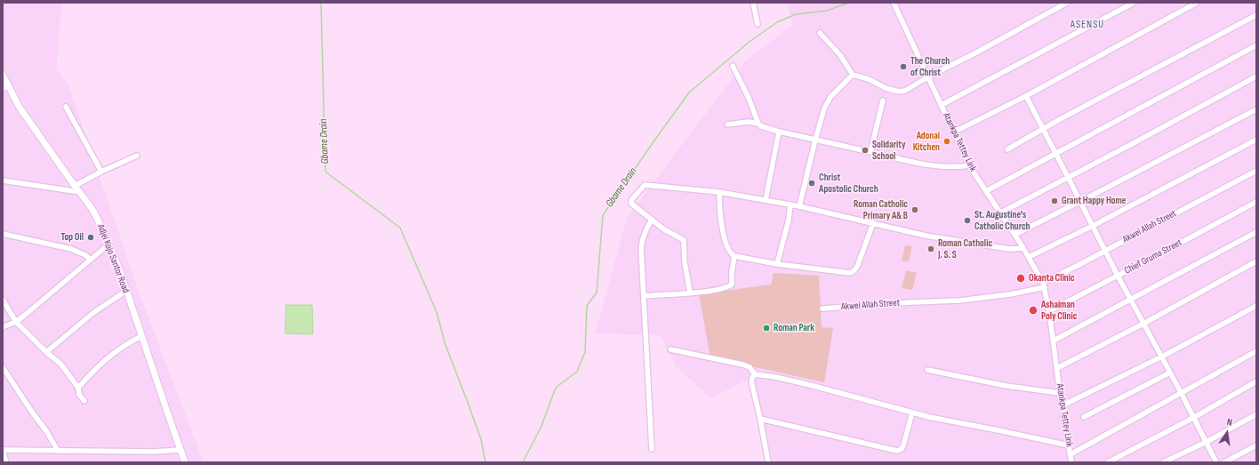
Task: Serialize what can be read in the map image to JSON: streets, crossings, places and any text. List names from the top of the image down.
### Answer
{
  "streets": {
    "street": [
      "Atankpa Tettey Link",
      "Akwei Allah Street",
      "Chief Gruma Street",
      "Adjei Kojo Santor Road"
    ]
  },
  "crossings": [
    ["Atankpa Tettey Link", "Akwei Allah Street"],
    ["Atankpa Tettey Link", "Chief Gruma Street"]
  ],
  "districts": ["ASENSU"],
  "water": ["Gbame Drain"],
  "places": [
    "The Church of Christ",
    "Adonai Kitchen",
    "Solidarity School",
    "Christ Apostolic Church",
    "Grant Happy Home",
    "Roman Catholic Primary A& B",
    "St. Augustine's Catholic Church",
    "Top Oil",
    "Roman Catholic J. S. S",
    "Okanta Clinic",
    "Ashaiman Poly Clinic",
    "Roman Park"
  ],
  "north": "top"
}
